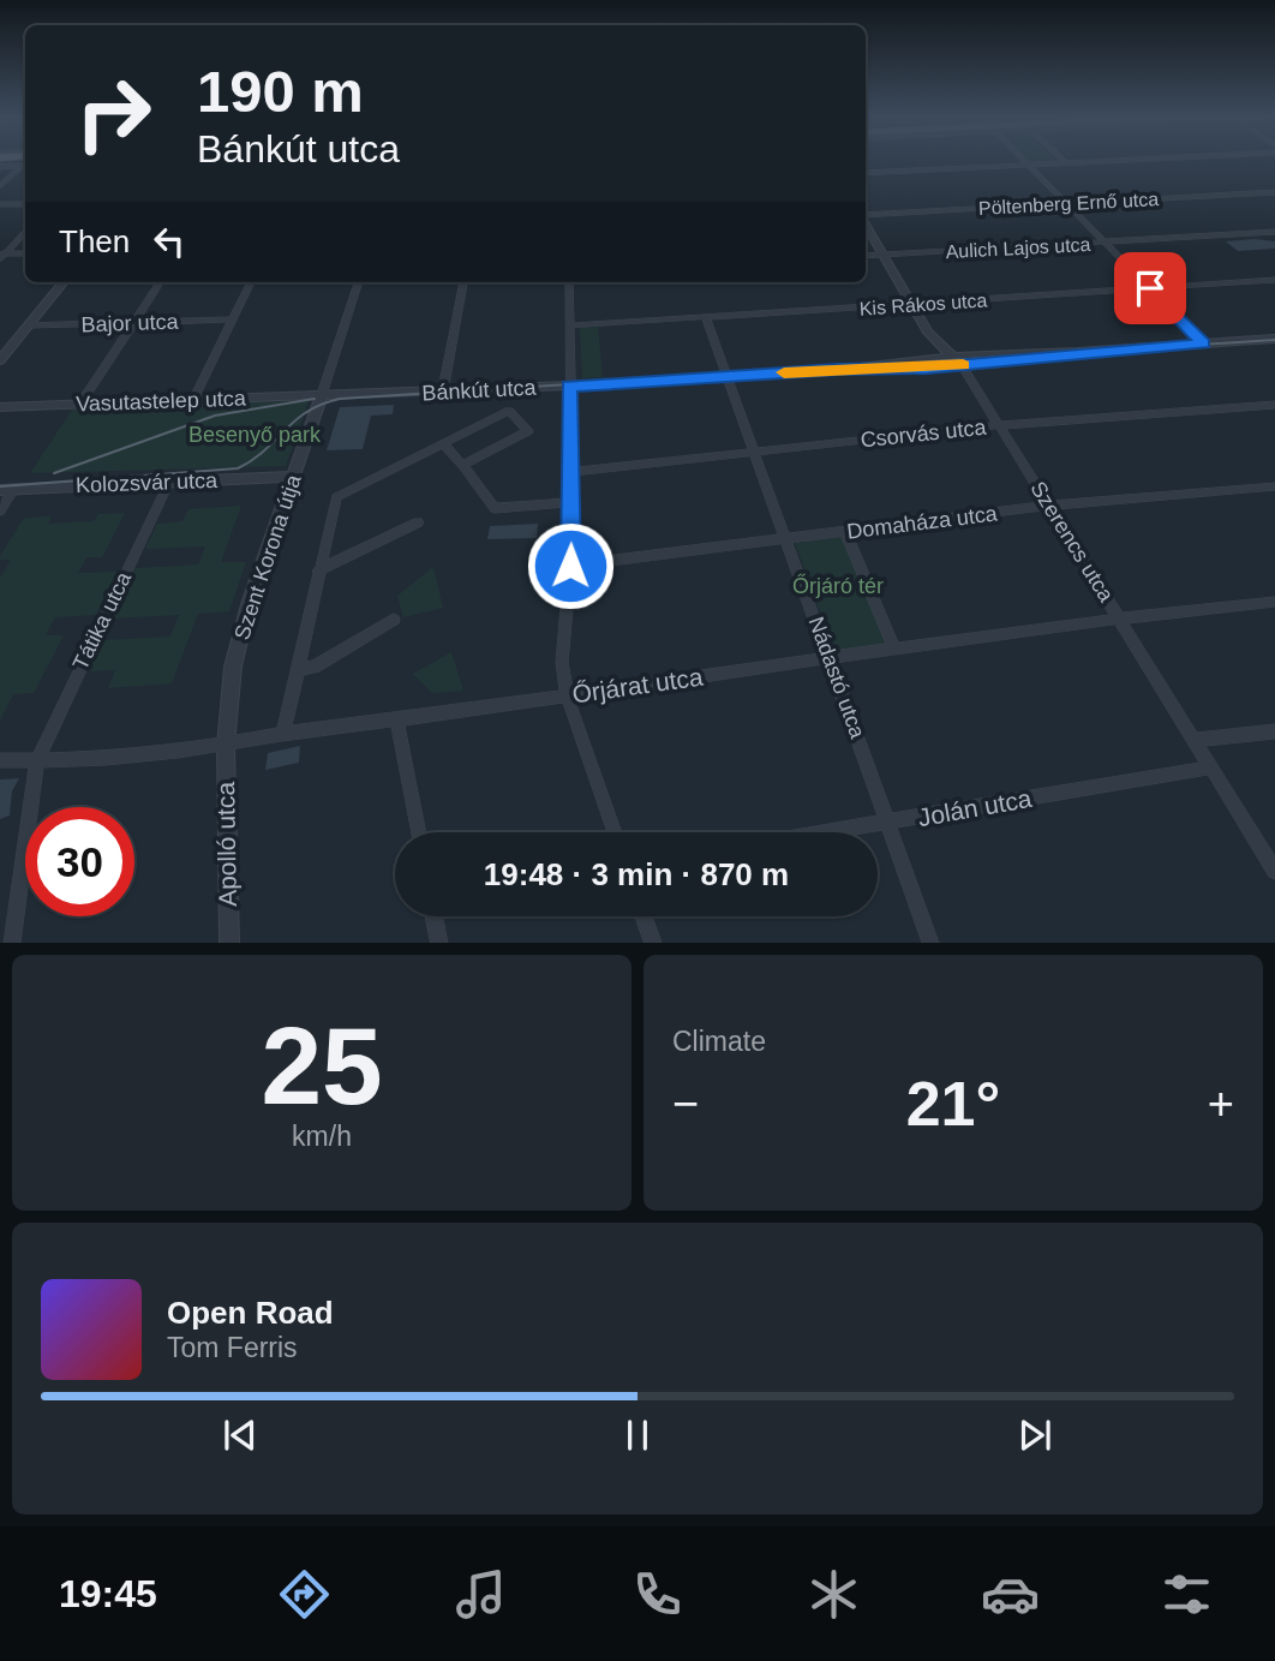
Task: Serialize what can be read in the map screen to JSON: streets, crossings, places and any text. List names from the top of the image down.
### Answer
{
  "streets": {
    "street": [
      "Pöltenberg Ernő utca",
      "Aulich Lajos utca",
      "Kis Rákos utca",
      "Bajor utca",
      "Bánkút utca",
      "Vasutastelep utca",
      "Csorvás utca",
      "Kolozsvár utca",
      "Domaháza utca",
      "Szerencs utca",
      "Szent Korona útja",
      "Tátika utca",
      "Nádastó utca",
      "Őrjárat utca",
      "Jolán utca",
      "Apolló utca"
    ]
  },
  "crossings": [
    ["Aulich Lajos utca", "Szerencs utca"],
    ["Kis Rákos utca", "Szerencs utca"],
    ["Kis Rákos utca", "Nádastó utca"],
    ["Bánkút utca", "Vasutastelep utca"],
    ["Bánkút utca", "Szerencs utca"],
    ["Bánkút utca", "Szent Korona útja"],
    ["Bánkút utca", "Nádastó utca"],
    ["Vasutastelep utca", "Szent Korona útja"],
    ["Csorvás utca", "Szerencs utca"],
    ["Csorvás utca", "Nádastó utca"],
    ["Kolozsvár utca", "Szent Korona útja"],
    ["Kolozsvár utca", "Tátika utca"],
    ["Domaháza utca", "Szerencs utca"],
    ["Domaháza utca", "Nádastó utca"],
    ["Szerencs utca", "Őrjárat utca"],
    ["Szerencs utca", "Jolán utca"],
    ["Szent Korona útja", "Őrjárat utca"],
    ["Szent Korona útja", "Apolló utca"],
    ["Tátika utca", "Őrjárat utca"],
    ["Nádastó utca", "Őrjárat utca"],
    ["Nádastó utca", "Jolán utca"],
    ["Őrjárat utca", "Apolló utca"]
  ],
  "parks": ["Besenyő park", "Őrjáró tér"],
  "page": {
    "turn": ["190 m", "Bánkút utca"],
    "then": "Then",
    "limit": "30",
    "trip": "19:48 · 3 min · 870 m",
    "tile": [
      ["25", "km/h"],
      "Climate"
    ],
    "heat": ["−", "21°", "+"],
    "song": ["Open Road", "Tom Ferris"],
    "tabs": "19:45"
  }
}
